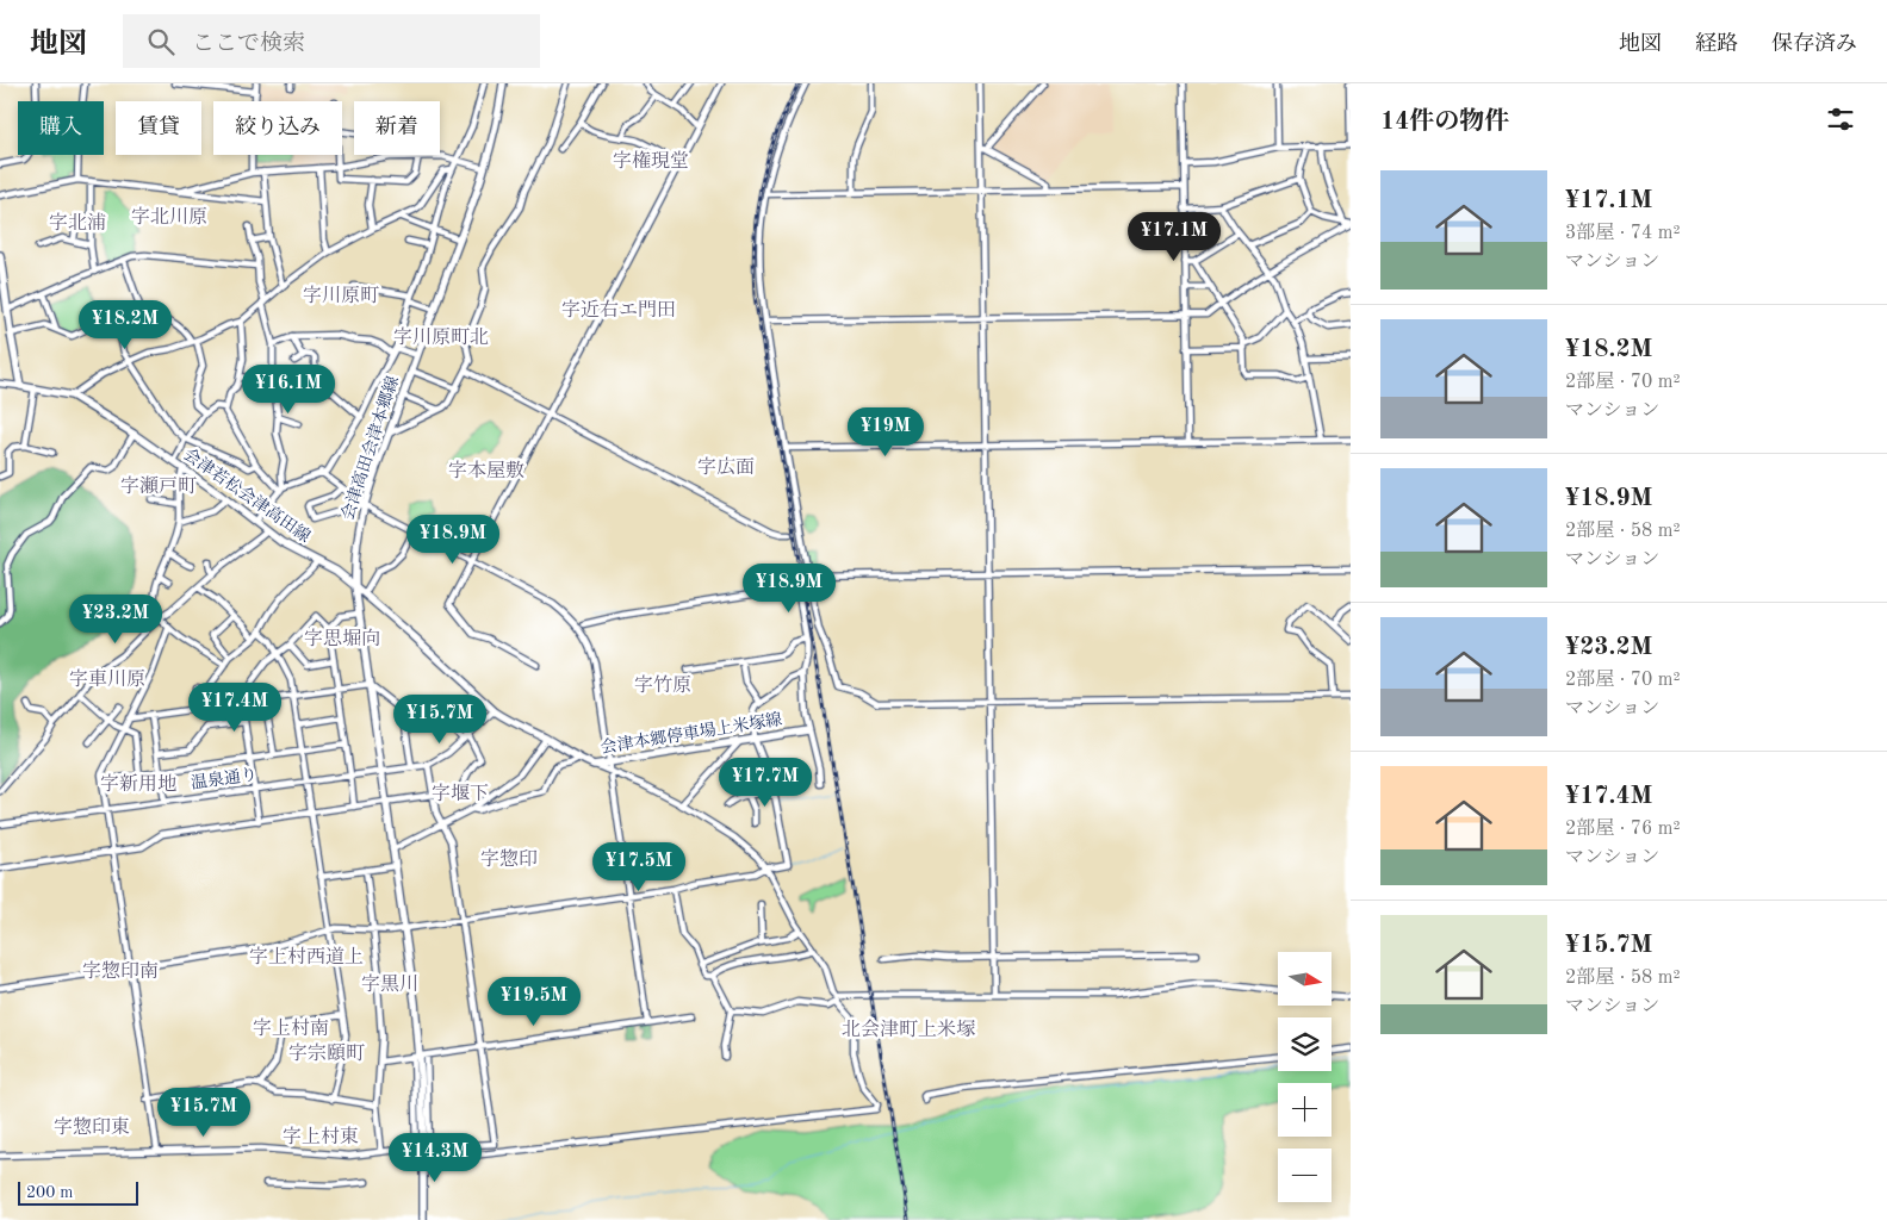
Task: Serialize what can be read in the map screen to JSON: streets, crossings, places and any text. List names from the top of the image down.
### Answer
{
  "streets": {
    "main road": ["会津高田会津本郷線", "会津若松会津高田線", "会津本郷停車場上米塚線"],
    "street": ["温泉通り"]
  },
  "crossings": [
    ["会津高田会津本郷線", "会津若松会津高田線"],
    ["会津高田会津本郷線", "会津本郷停車場上米塚線"],
    ["会津若松会津高田線", "会津本郷停車場上米塚線"]
  ],
  "districts": [
    "字権現堂",
    "字北川原",
    "字北浦",
    "字川原町",
    "字近右エ門田",
    "字川原町北",
    "字広面",
    "字本屋敷",
    "字瀬戸町",
    "字思堀向",
    "字車川原",
    "字竹原",
    "字新用地",
    "字堰下",
    "字惣印",
    "字上村西道上",
    "字惣印南",
    "字黒川",
    "字上村南",
    "北会津町上米塚",
    "字宗頤町",
    "字惣印東",
    "字上村東"
  ],
  "scale_bar": "200 m",
  "north": "right",
  "page": {
    "header": "地図",
    "search": "ここで検索",
    "nav": ["地図", "経路", "保存済み"],
    "heading": "14件の物件",
    "chip": [
      "購入",
      "賃貸",
      "絞り込み",
      "新着"
    ],
    "list": [
      {
        "name": "¥17.1M",
        "note": "3部屋 · 74 m² · マンション"
      },
      {
        "name": "¥18.2M",
        "note": "2部屋 · 70 m² · マンション"
      },
      {
        "name": "¥18.9M",
        "note": "2部屋 · 58 m² · マンション"
      },
      {
        "name": "¥23.2M",
        "note": "2部屋 · 70 m² · マンション"
      },
      {
        "name": "¥17.4M",
        "note": "2部屋 · 76 m² · マンション"
      },
      {
        "name": "¥15.7M",
        "note": "2部屋 · 58 m² · マンション"
      }
    ],
    "price": [
      "¥17.1M",
      "¥18.2M",
      "¥16.1M",
      "¥19M",
      "¥18.9M",
      "¥18.9M",
      "¥23.2M",
      "¥17.4M",
      "¥15.7M",
      "¥17.7M",
      "¥17.5M",
      "¥19.5M",
      "¥15.7M",
      "¥14.3M"
    ],
    "map_buttons": ["+", "−"],
    "scale": "200 m"
  }
}
